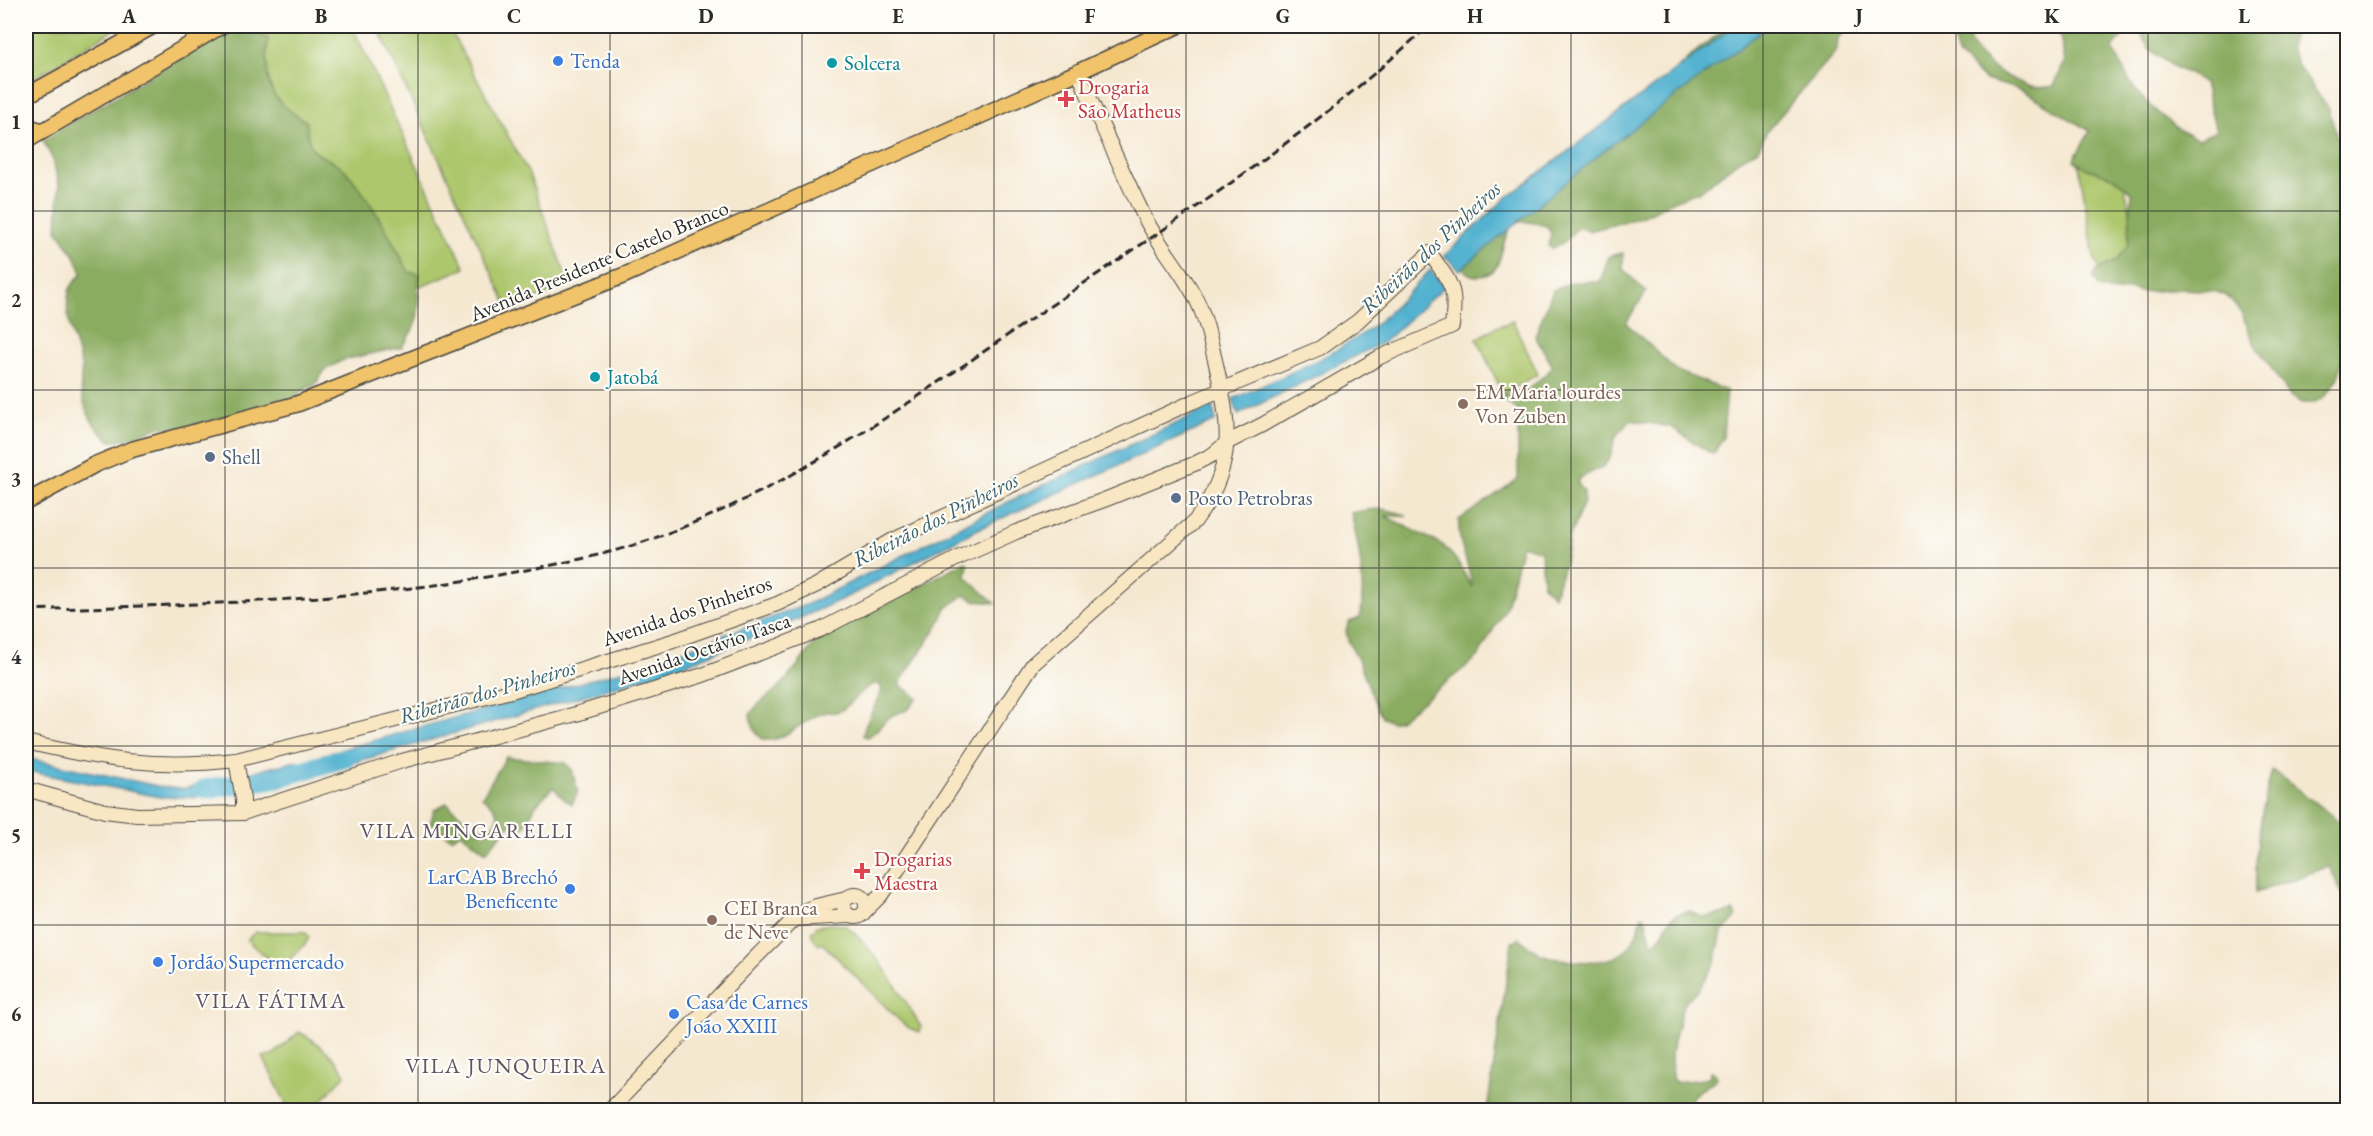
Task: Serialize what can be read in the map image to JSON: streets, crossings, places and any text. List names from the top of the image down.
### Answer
{
  "streets": {
    "main road": ["Avenida Presidente Castelo Branco"],
    "street": ["Avenida dos Pinheiros", "Avenida Octávio Tasca"]
  },
  "crossings": [
    ["Avenida dos Pinheiros", "Avenida Octávio Tasca"]
  ],
  "districts": ["VILA MINGARELLI", "VILA FÁTIMA", "VILA JUNQUEIRA"],
  "water": ["Ribeirão dos Pinheiros"],
  "places": {
    "other": [
      "Tenda",
      "Solcera",
      "Jatobá",
      "EM Maria lourdes Von Zuben",
      "Shell",
      "Posto Petrobras",
      "LarCAB Brechó Beneficente",
      "CEI Branca de Neve",
      "Jordão Supermercado",
      "Casa de Carnes João XXIII"
    ],
    "health": ["Drogaria São Matheus", "Drogarias Maestra"]
  },
  "grid": {
    "columns": [
      "A",
      "B",
      "C",
      "D",
      "E",
      "F",
      "G",
      "H",
      "I",
      "J",
      "K",
      "L"
    ],
    "rows": [
      "1",
      "2",
      "3",
      "4",
      "5",
      "6"
    ]
  }
}
